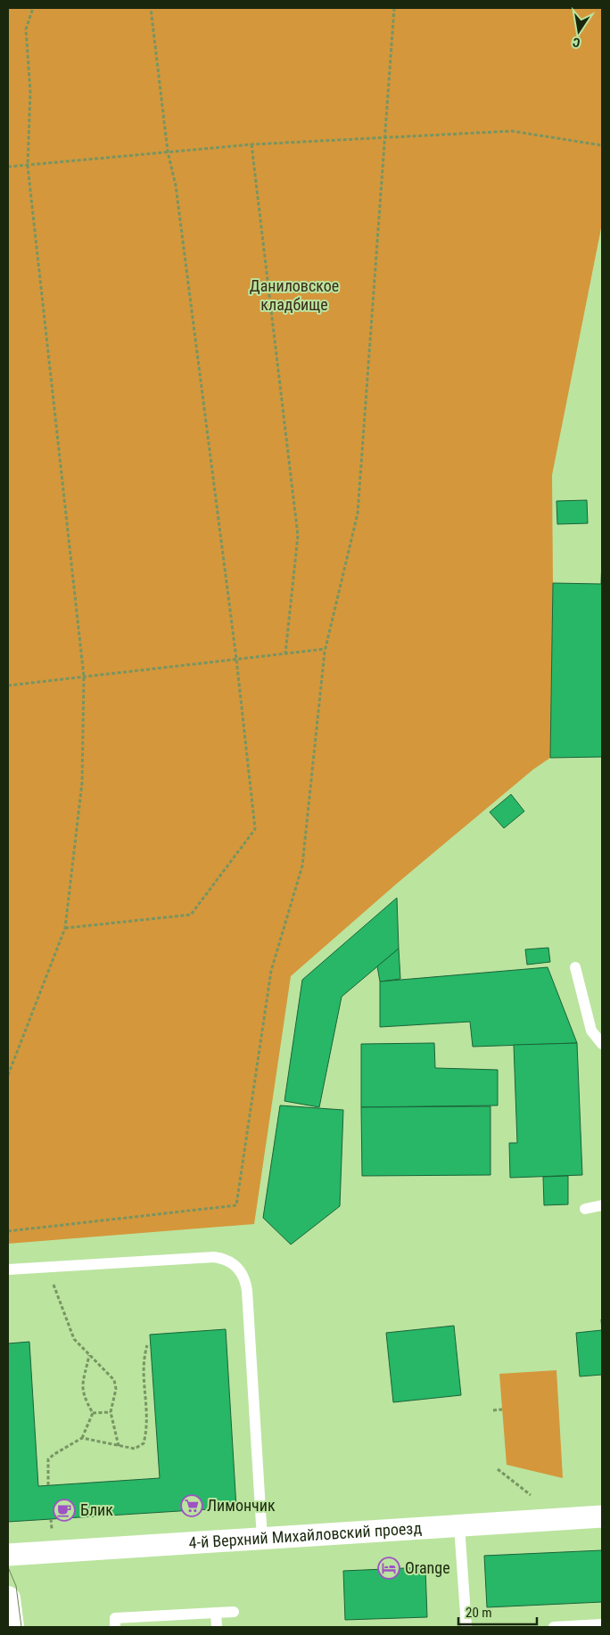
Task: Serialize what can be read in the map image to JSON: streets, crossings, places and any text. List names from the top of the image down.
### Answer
{
  "streets": {
    "street": ["4-й Верхний Михайловский проезд"]
  },
  "parks": ["Даниловское кладбище"],
  "places": {
    "supermarket": ["Лимончик"],
    "cafe": ["Блик"],
    "hotel": ["Orange"]
  },
  "scale_bar": "20 m",
  "north": "bottom"
}
